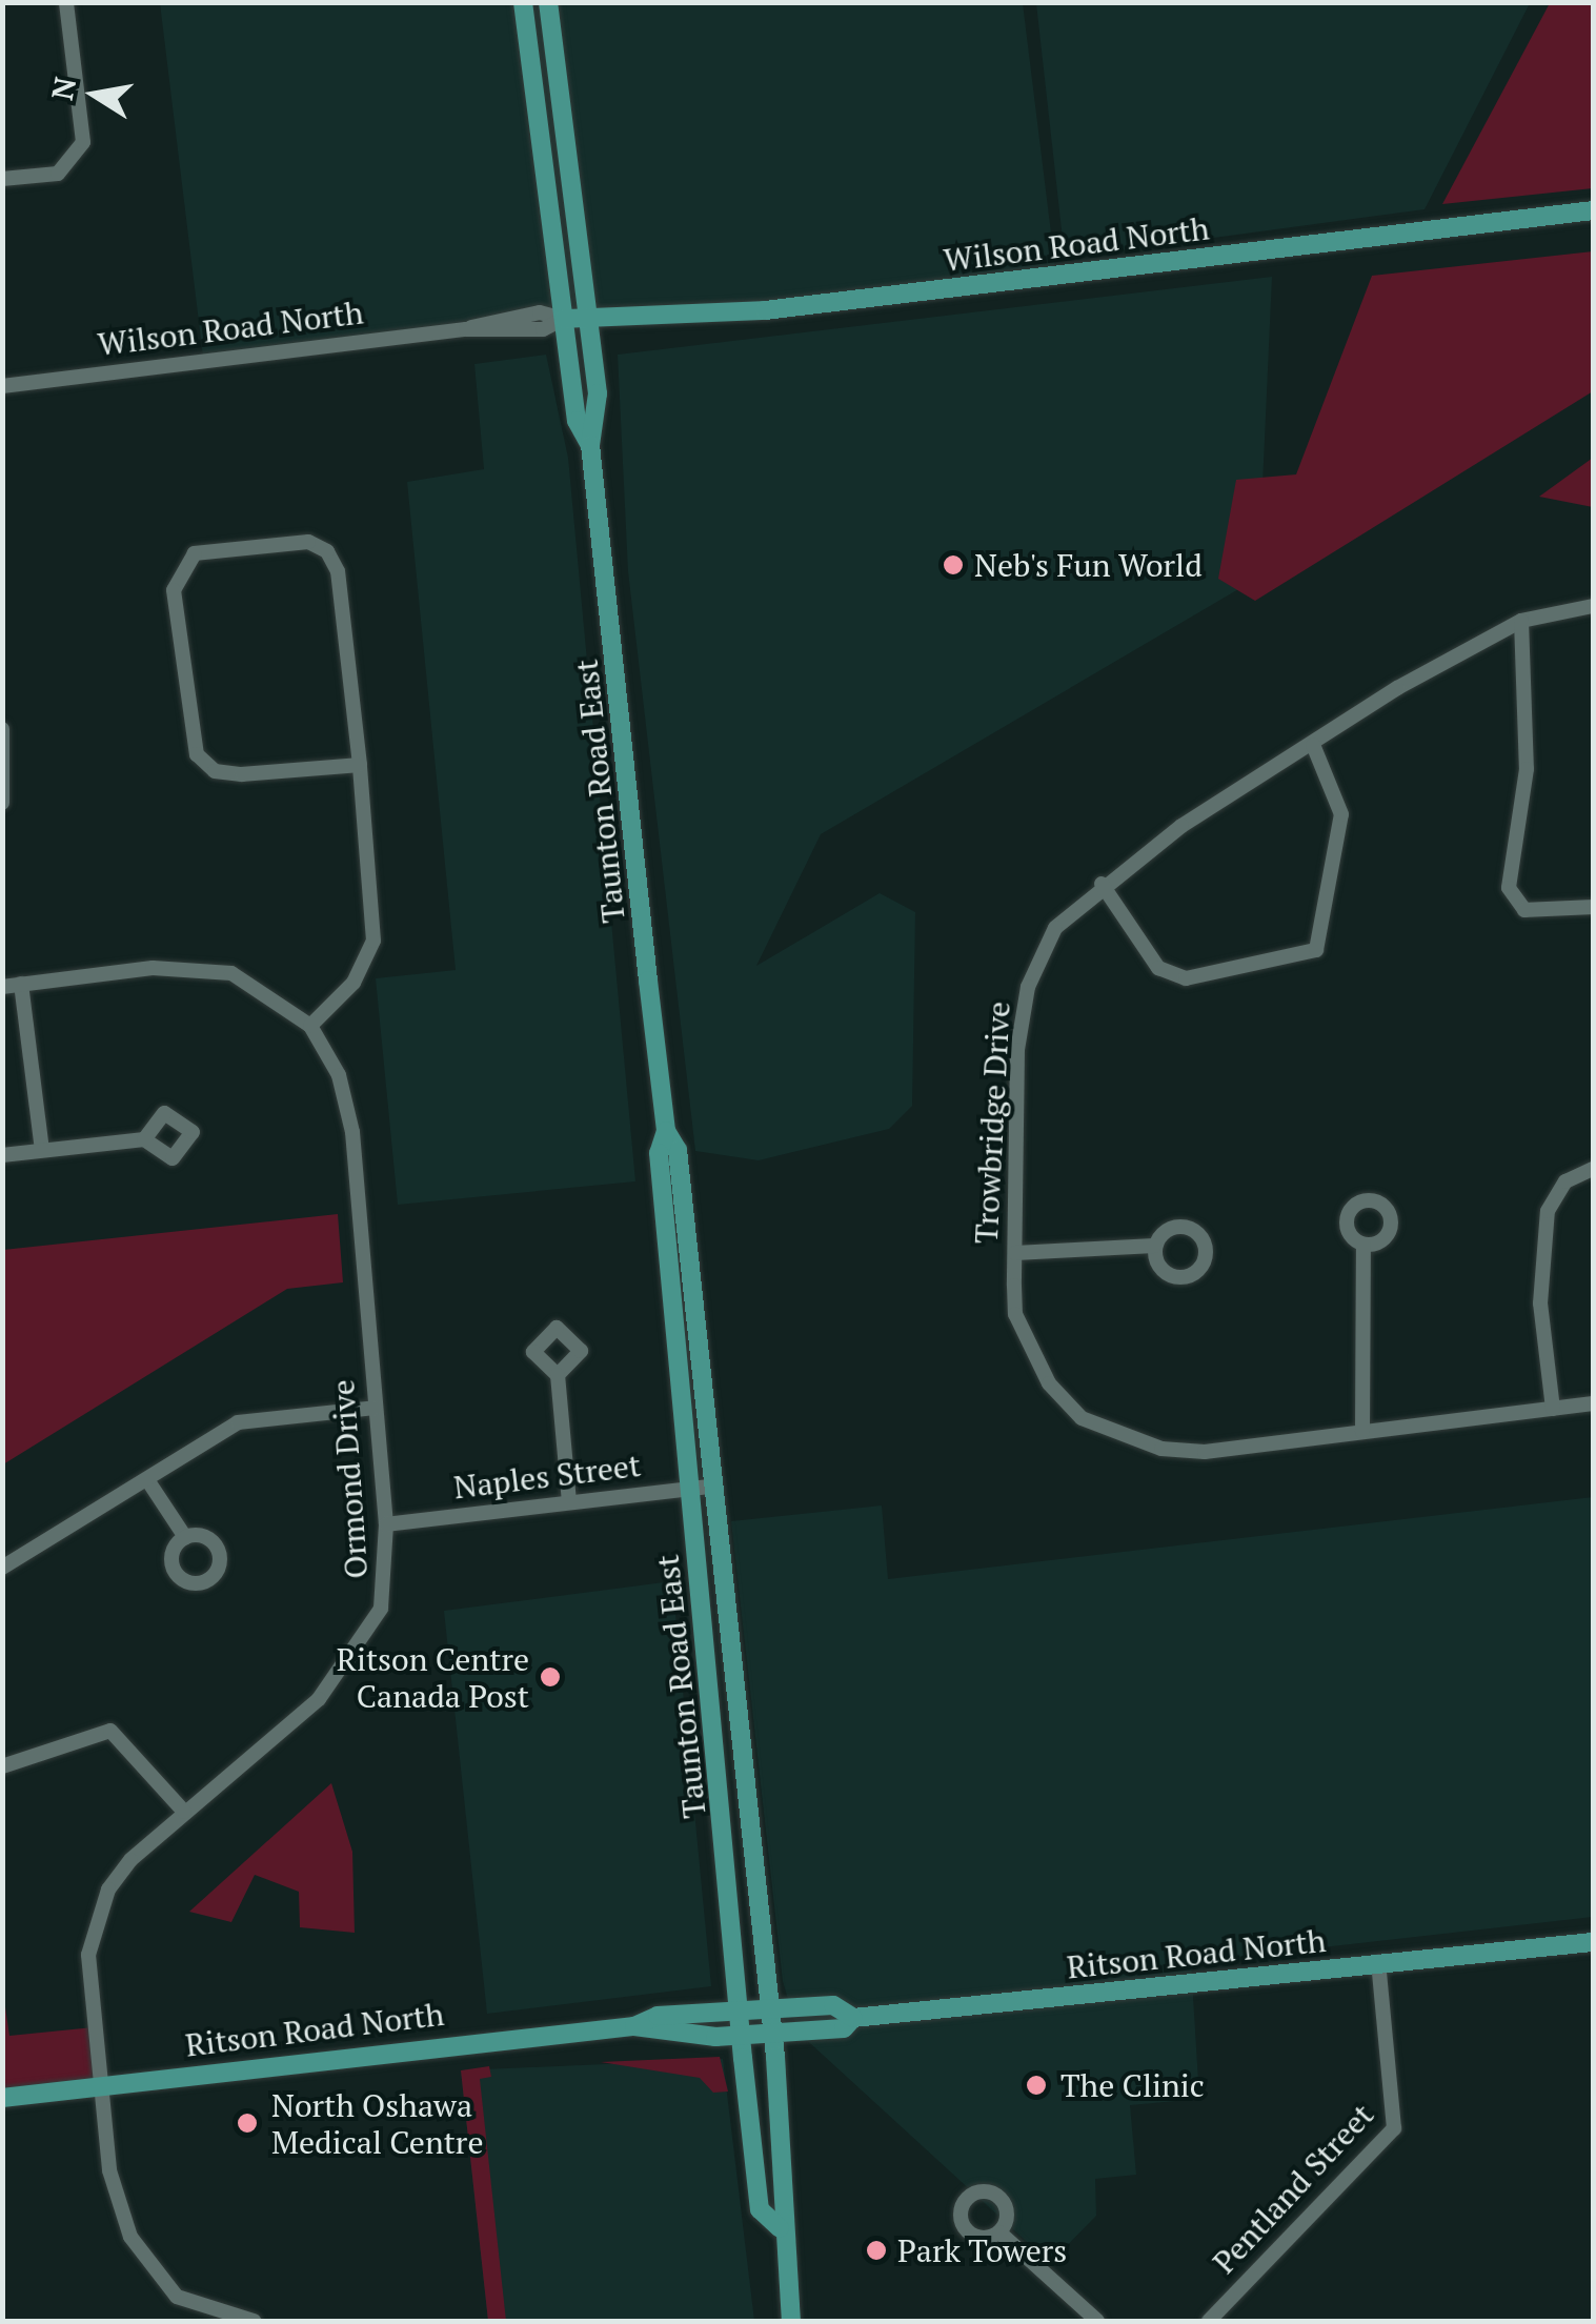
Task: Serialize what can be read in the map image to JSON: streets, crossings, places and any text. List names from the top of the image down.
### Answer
{
  "streets": {
    "main road": ["Wilson Road North", "Taunton Road East", "Ritson Road North"],
    "street": [
      "Trowbridge Drive",
      "Naples Street",
      "Ormond Drive",
      "Pentland Street"
    ]
  },
  "crossings": [
    ["Wilson Road North", "Taunton Road East"],
    ["Taunton Road East", "Naples Street"],
    ["Taunton Road East", "Ritson Road North"],
    ["Naples Street", "Ormond Drive"],
    ["Ormond Drive", "Ritson Road North"],
    ["Ritson Road North", "Pentland Street"]
  ],
  "places": [
    "Neb's Fun World",
    "Ritson Centre Canada Post",
    "The Clinic",
    "North Oshawa Medical Centre",
    "Park Towers"
  ],
  "north": "left"
}
